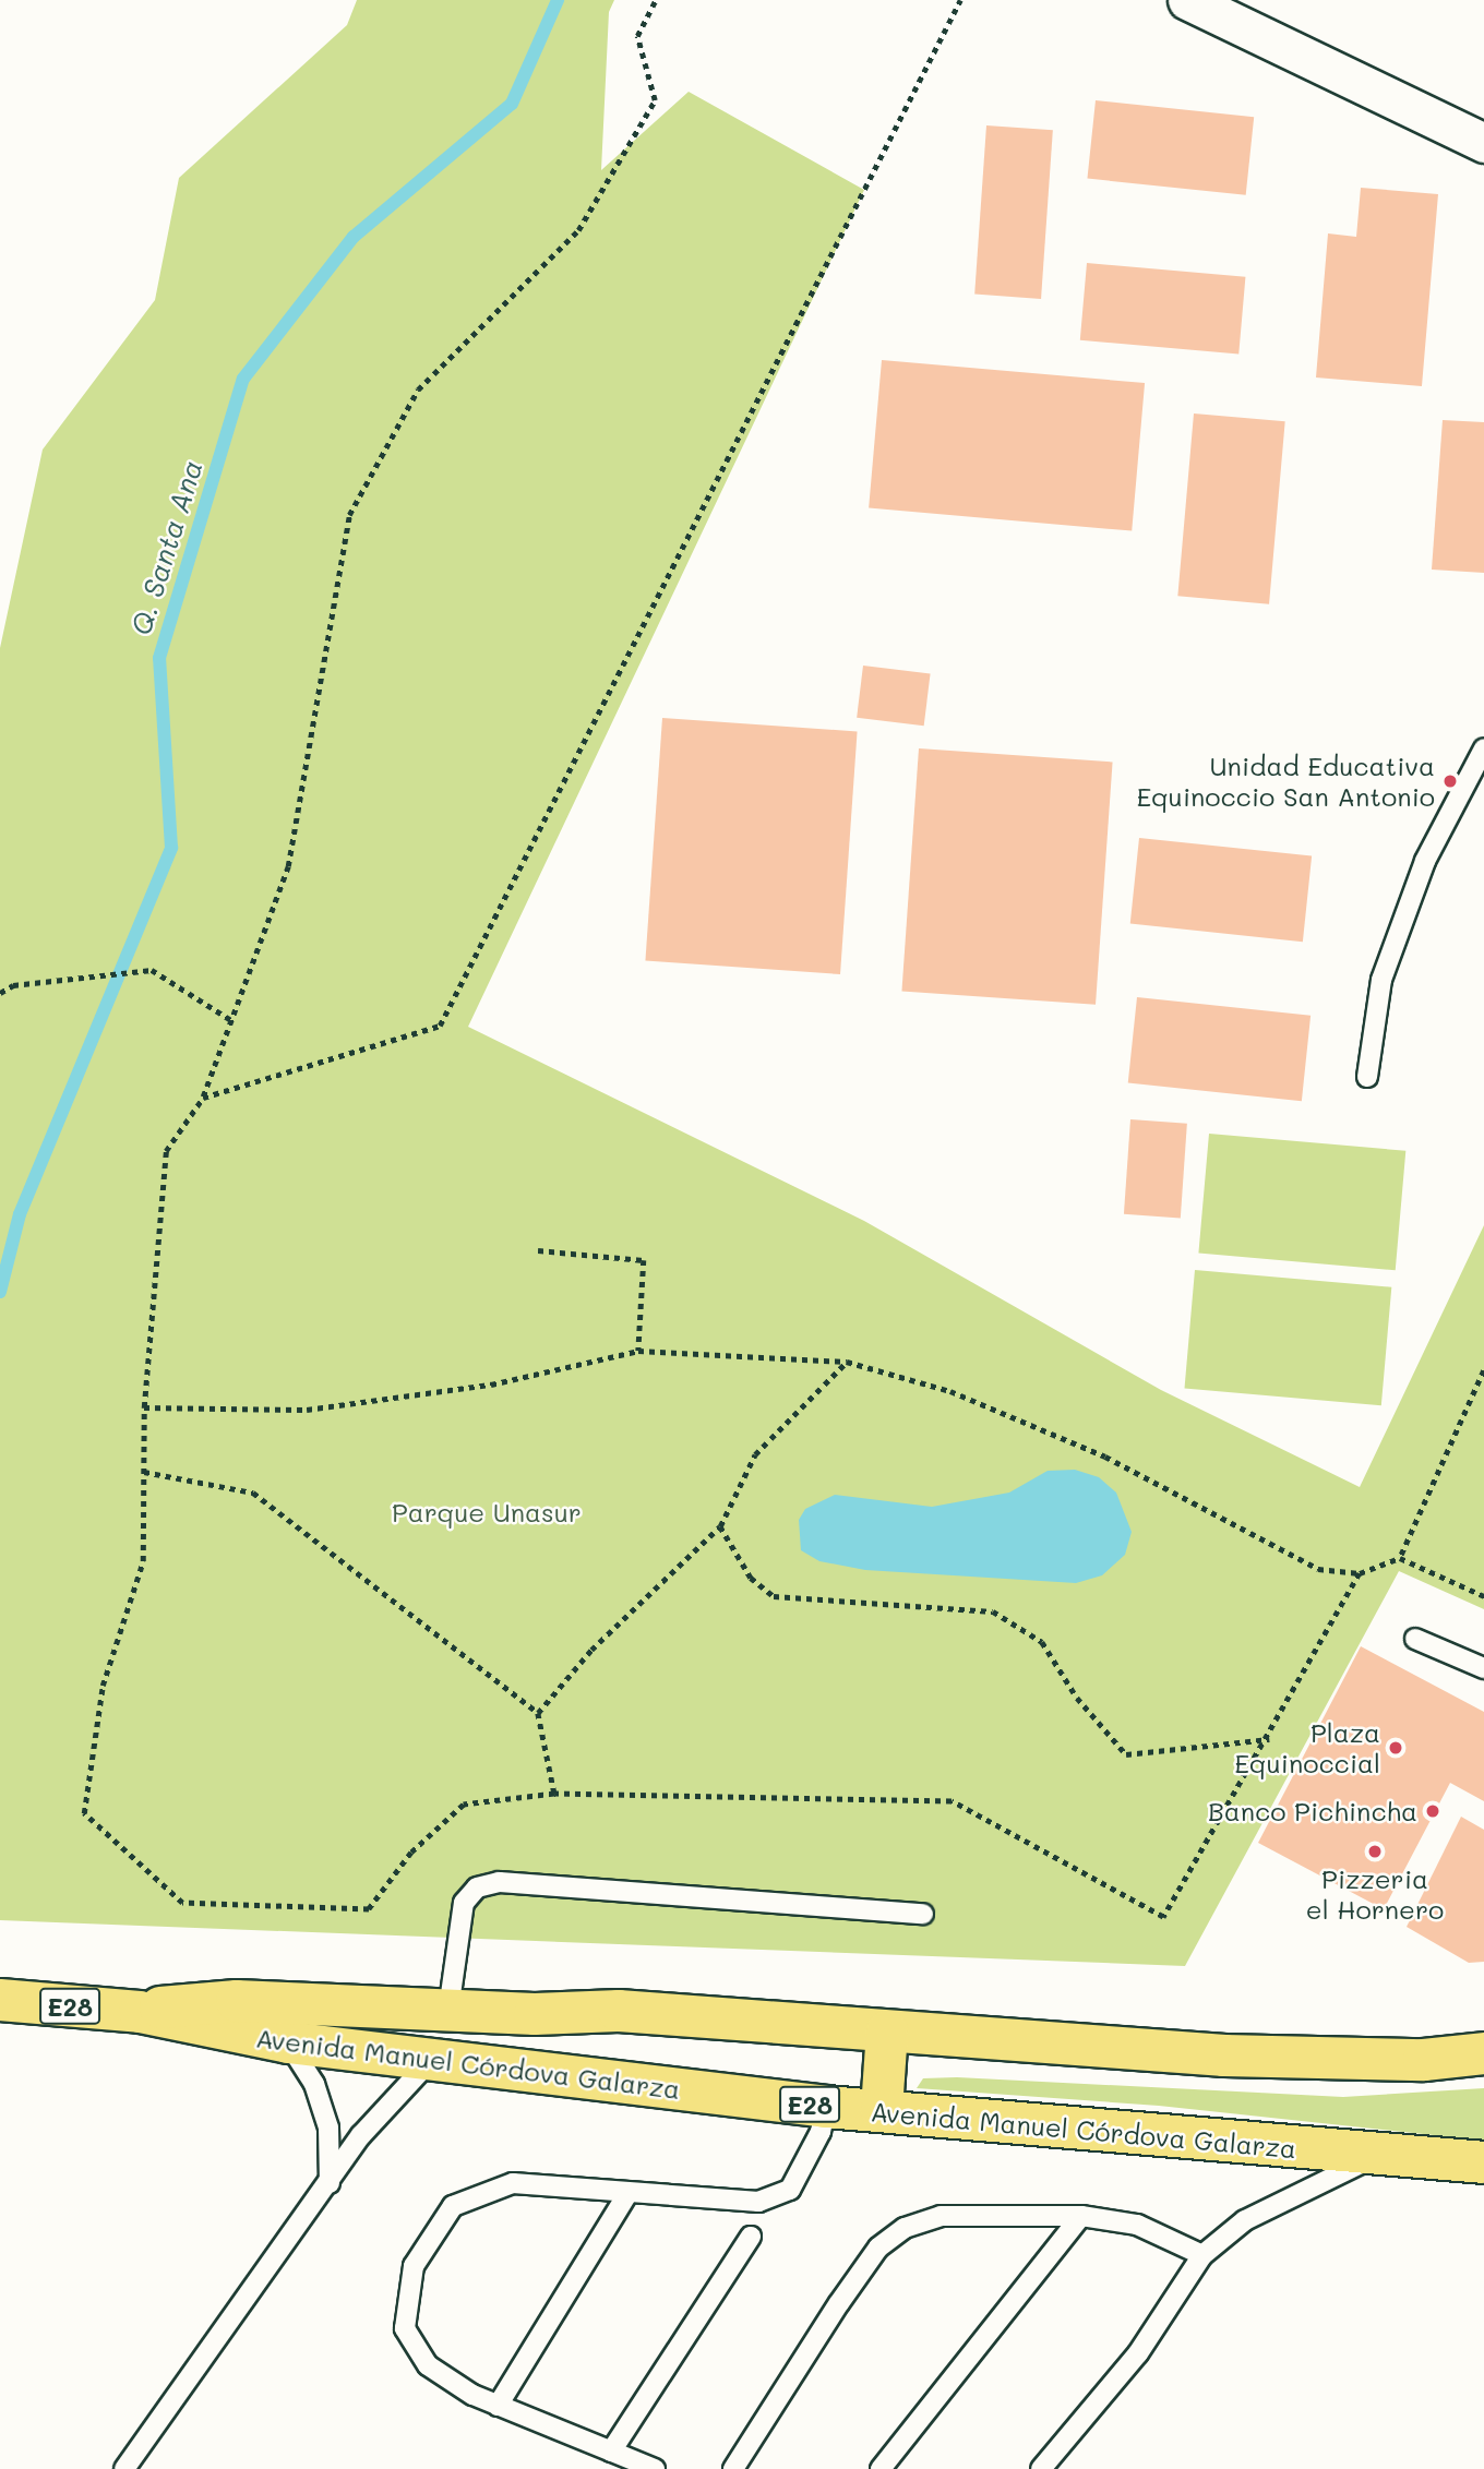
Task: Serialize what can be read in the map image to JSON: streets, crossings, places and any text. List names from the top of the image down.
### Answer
{
  "streets": {
    "main road": ["E28", "Avenida Manuel Córdova Galarza"]
  },
  "water": ["Q. Santa Ana"],
  "parks": ["Parque Unasur"],
  "places": [
    "Unidad Educativa Equinoccio San Antonio",
    "Plaza Equinoccial",
    "Banco Pichincha",
    "Pizzeria el Hornero"
  ]
}
